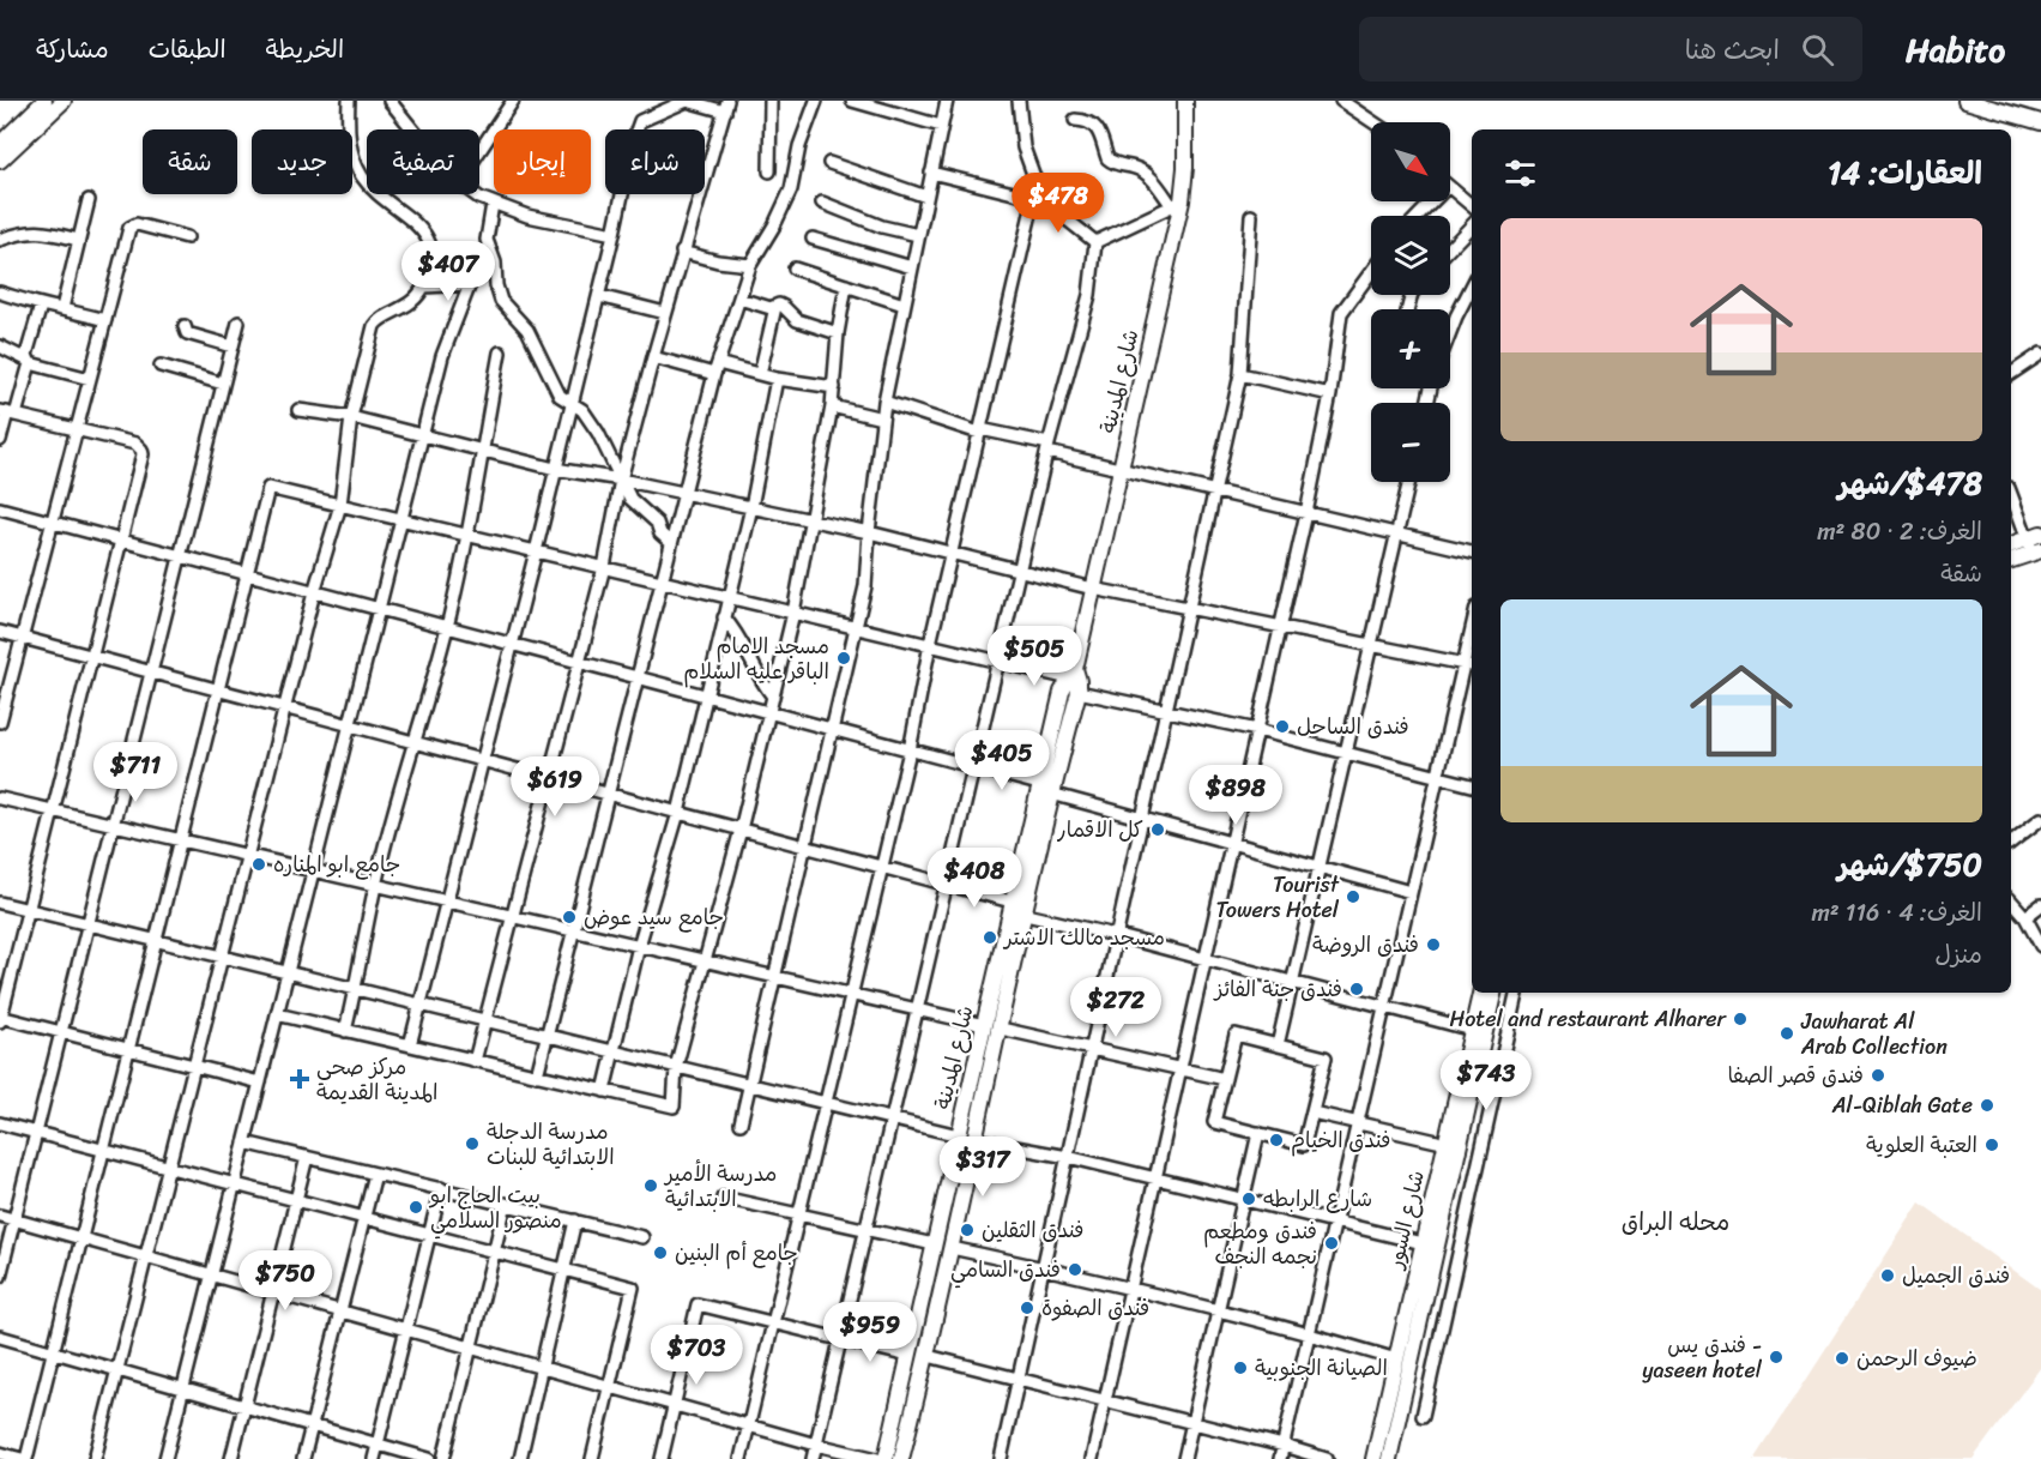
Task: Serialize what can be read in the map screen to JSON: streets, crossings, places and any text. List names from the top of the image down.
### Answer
{
  "streets": {
    "main road": ["شارع المدينة", "شارع السور"]
  },
  "districts": ["محله البراق"],
  "places": {
    "other": [
      "مسجد الامام الباقر عليه السلام",
      "فندق الساحل",
      "كل الاقمار",
      "جامع ابو المناره",
      "Tourist Towers Hotel",
      "جامع سيد عوض",
      "مسجد مالك الاشتر",
      "فندق الروضة",
      "فندق جنة الفائز",
      "Hotel and restaurant Alharer",
      "Jawharat Al Arab Collection",
      "فندق قصر الصفا",
      "Al-Qiblah Gate",
      "فندق الخيام",
      "مدرسة الدجلة الابتدائية للبنات",
      "العتبة العلوية",
      "مدرسة الأمير الابتدائية",
      "شارع الرابطه",
      "بيت الحاج ابو منصور السلامي",
      "فندق الثقلين",
      "فندق ومطعم نجمه النجف",
      "جامع أم البنين",
      "فندق السامي",
      "فندق الجميل",
      "فندق الصفوة",
      "فندق يس - yaseen hotel",
      "ضيوف الرحمن",
      "الصيانة الجنوبية"
    ],
    "health": ["مركز صحي المدينة القديمة"]
  },
  "north": "bottom right",
  "page": {
    "header": "Habito",
    "search": "ابحث هنا",
    "nav": ["الخريطة", "الطبقات", "مشاركة"],
    "map_buttons": ["+", "−"],
    "chip": [
      "شراء",
      "إيجار",
      "تصفية",
      "جديد",
      "شقة"
    ],
    "heading": "العقارات: 14",
    "price": [
      "$478",
      "$407",
      "$505",
      "$405",
      "$711",
      "$619",
      "$898",
      "$408",
      "$272",
      "$743",
      "$317",
      "$750",
      "$959",
      "$703"
    ],
    "list": [
      {
        "name": "$478/شهر",
        "note": "الغرف: 2 · 80 m² · شقة"
      },
      {
        "name": "$750/شهر",
        "note": "الغرف: 4 · 116 m² · منزل"
      }
    ]
  }
}
